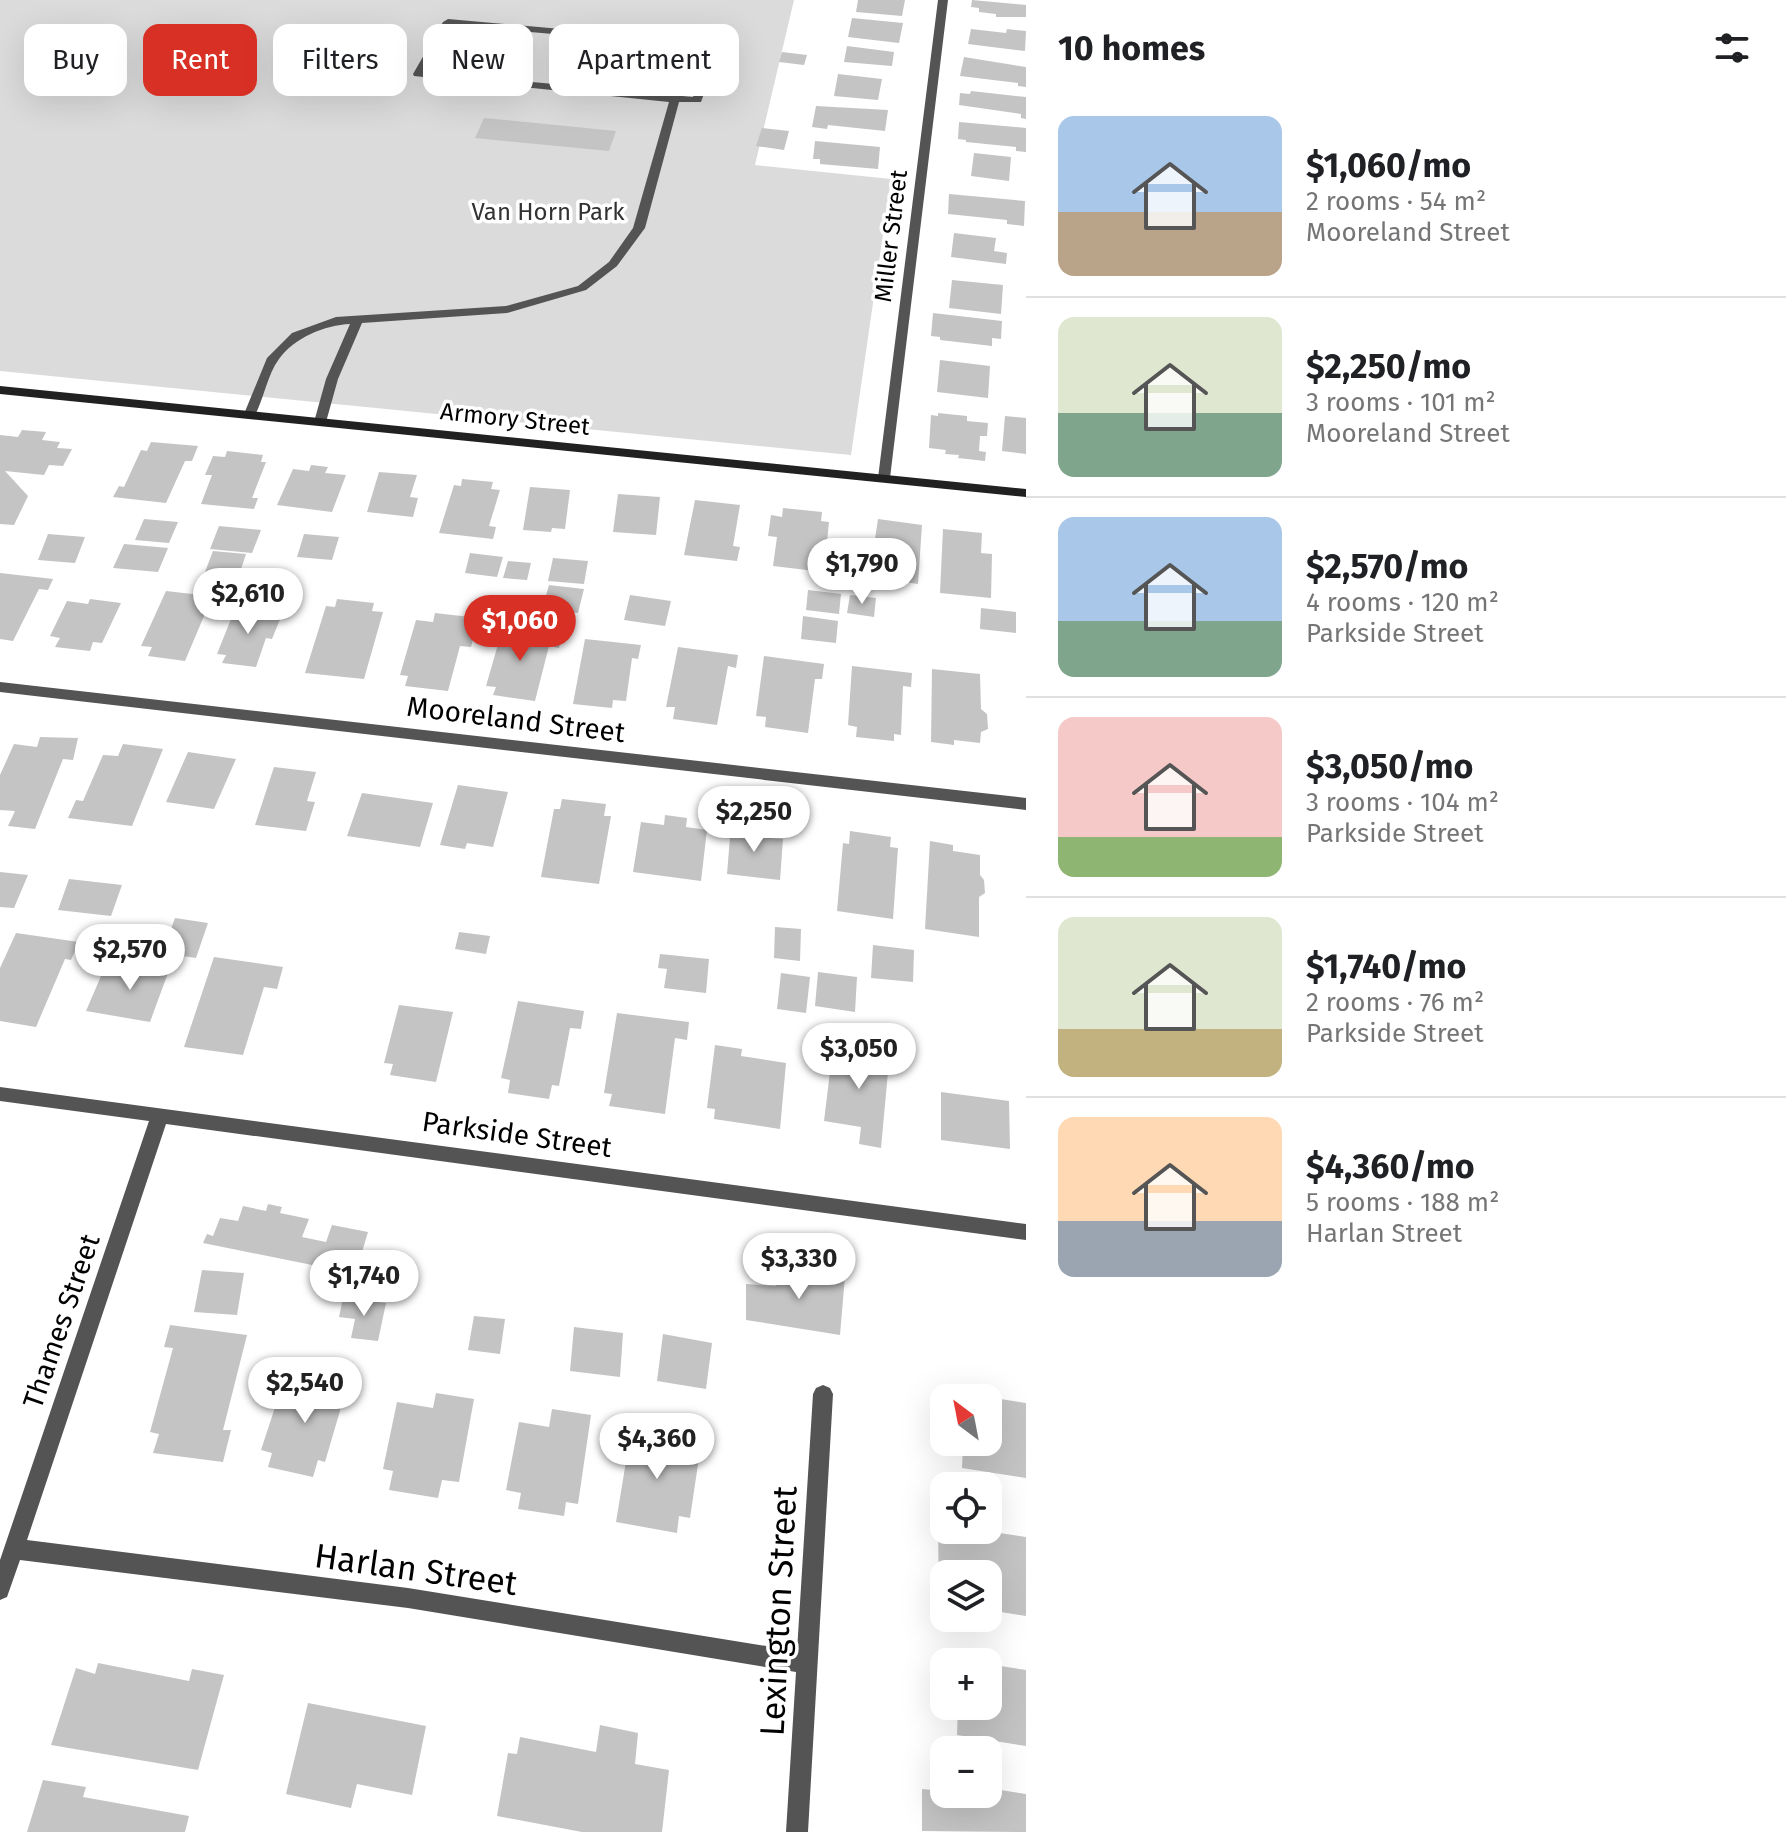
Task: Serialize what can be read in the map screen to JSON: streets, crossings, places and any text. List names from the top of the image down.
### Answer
{
  "streets": {
    "main road": ["Armory Street"],
    "street": [
      "Miller Street",
      "Mooreland Street",
      "Parkside Street",
      "Thames Street",
      "Harlan Street",
      "Lexington Street"
    ]
  },
  "crossings": [
    ["Miller Street", "Armory Street"],
    ["Parkside Street", "Thames Street"],
    ["Thames Street", "Harlan Street"],
    ["Harlan Street", "Lexington Street"]
  ],
  "parks": ["Van Horn Park"],
  "north": "top left",
  "page": {
    "heading": "10 homes",
    "chip": [
      "Buy",
      "Rent",
      "Filters",
      "New",
      "Apartment"
    ],
    "list": [
      {
        "name": "$1,060/mo",
        "note": "2 rooms · 54 m² · Mooreland Street"
      },
      {
        "name": "$2,250/mo",
        "note": "3 rooms · 101 m² · Mooreland Street"
      },
      {
        "name": "$2,570/mo",
        "note": "4 rooms · 120 m² · Parkside Street"
      },
      {
        "name": "$3,050/mo",
        "note": "3 rooms · 104 m² · Parkside Street"
      },
      {
        "name": "$1,740/mo",
        "note": "2 rooms · 76 m² · Parkside Street"
      },
      {
        "name": "$4,360/mo",
        "note": "5 rooms · 188 m² · Harlan Street"
      }
    ],
    "price": [
      "$1,790",
      "$2,610",
      "$1,060",
      "$2,250",
      "$2,570",
      "$3,050",
      "$3,330",
      "$1,740",
      "$2,540",
      "$4,360"
    ],
    "map_buttons": ["+", "−"]
  }
}
